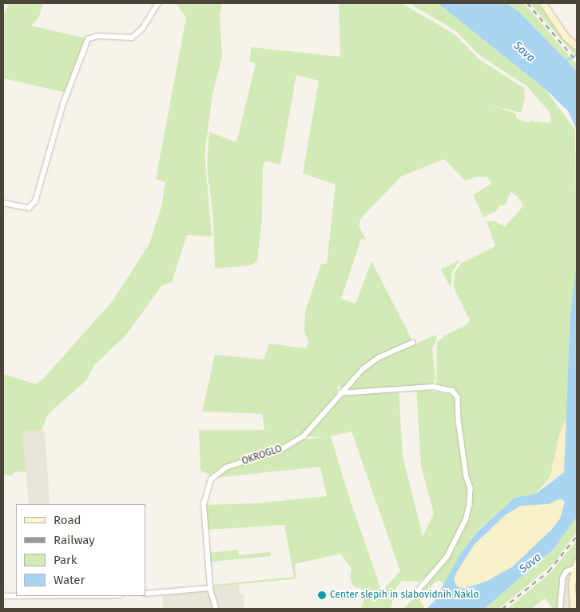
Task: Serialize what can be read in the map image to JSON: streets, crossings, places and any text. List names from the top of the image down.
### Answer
{
  "streets": {
    "street": ["OKROGLO"]
  },
  "water": ["Sava"],
  "places": ["Center slepih in slabovidnih Naklo"],
  "legend": [
    "Road",
    "Railway",
    "Park",
    "Water"
  ]
}
